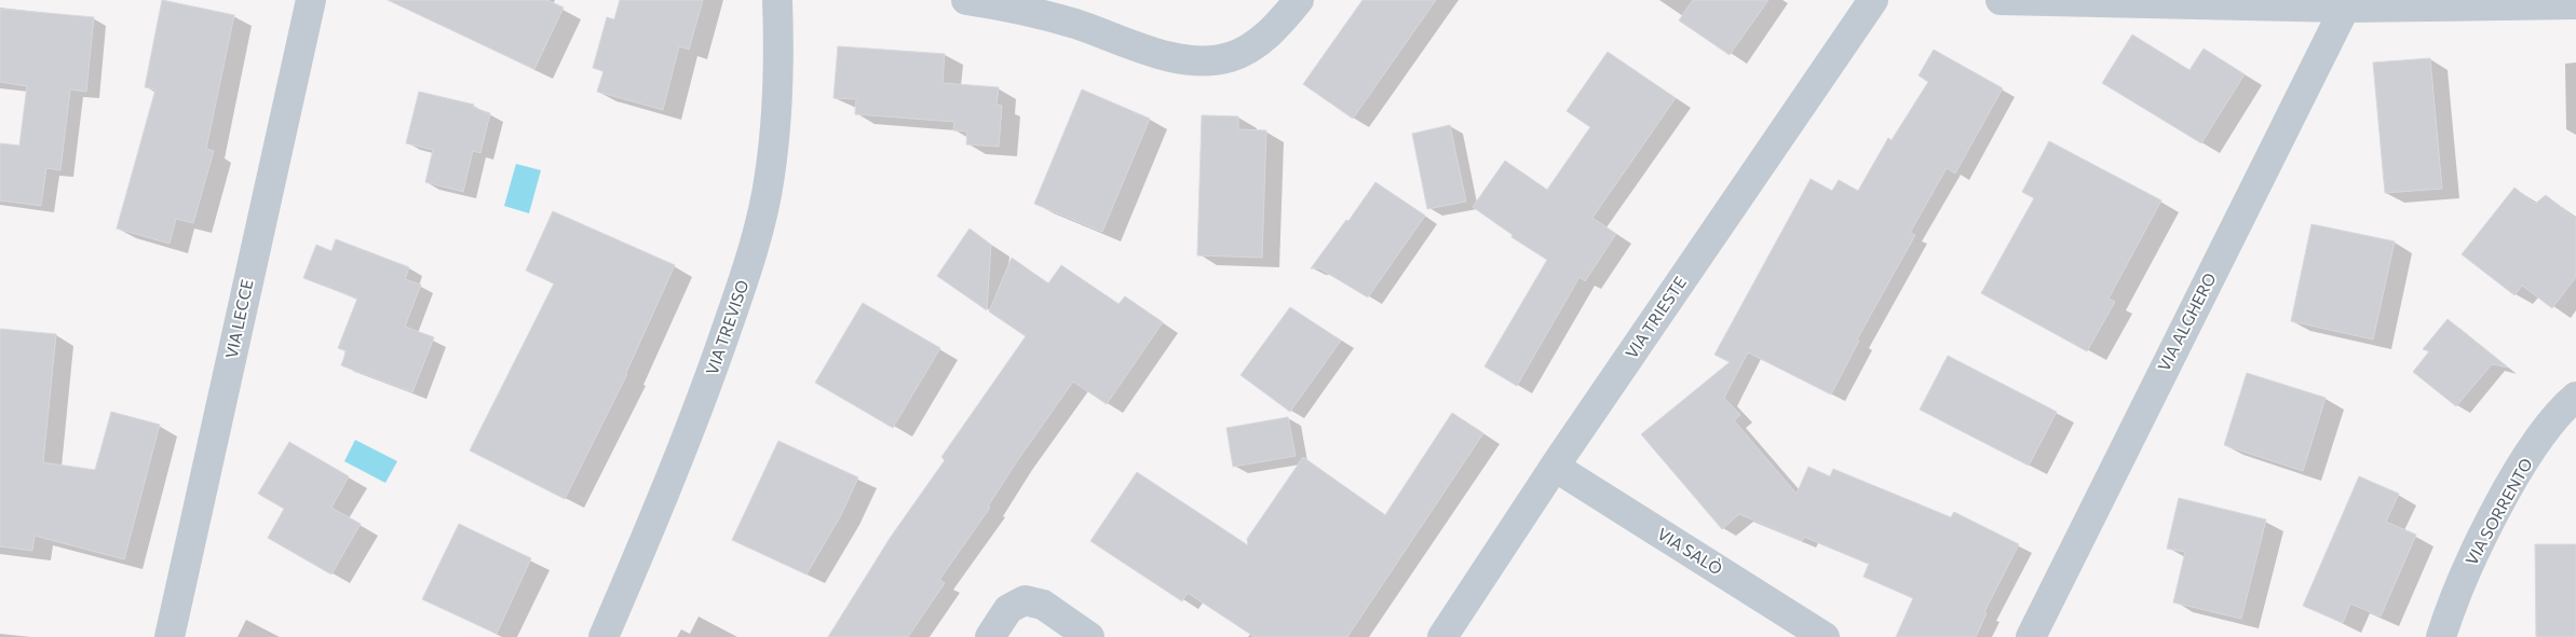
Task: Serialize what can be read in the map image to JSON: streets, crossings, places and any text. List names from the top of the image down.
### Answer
{
  "streets": {
    "street": [
      "VIA TRIESTE",
      "VIA LECCE",
      "VIA ALGHERO",
      "VIA TREVISO",
      "VIA SORRENTO",
      "VIA SALÒ"
    ]
  },
  "crossings": [
    ["VIA TRIESTE", "VIA SALÒ"]
  ]
}
